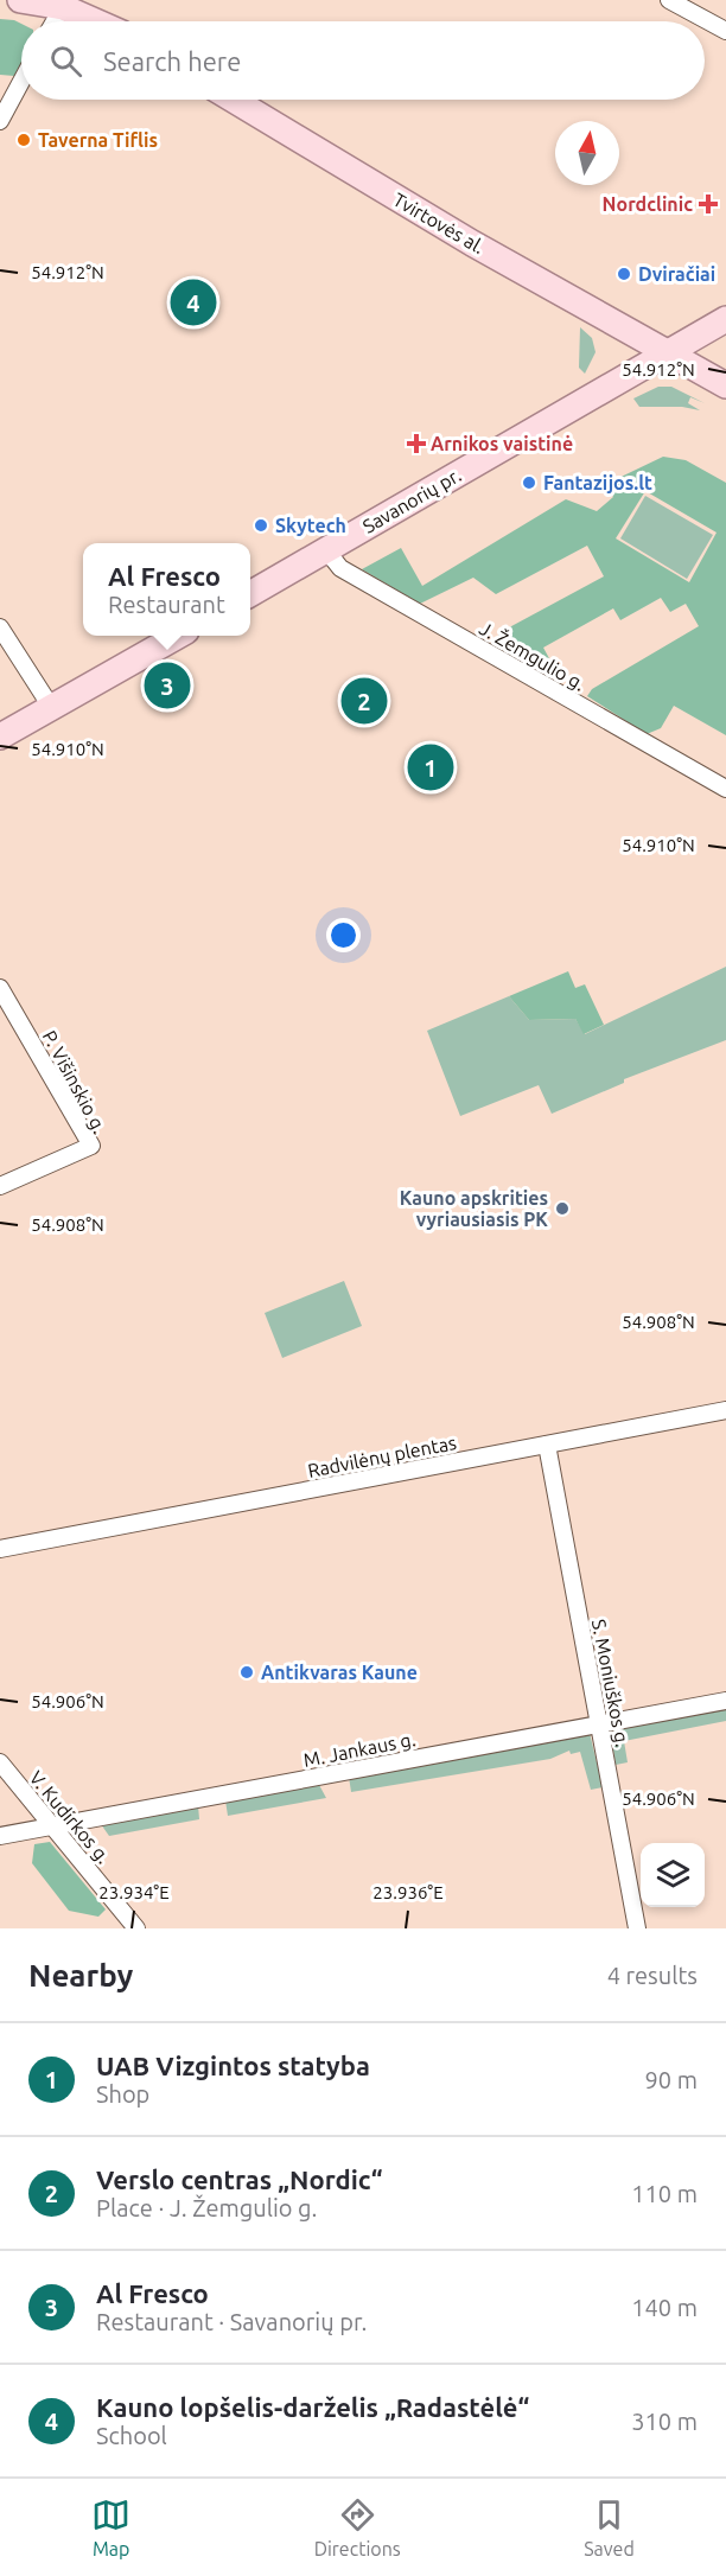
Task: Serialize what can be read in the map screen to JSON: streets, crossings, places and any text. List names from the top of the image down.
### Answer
{
  "streets": {
    "main road": ["Tvirtovės al.", "Savanorių pr."],
    "street": [
      "J. Žemgulio g.",
      "P. Višinskio g.",
      "Radvilėnų plentas",
      "S. Moniuškos g.",
      "M. Jankaus g.",
      "V. Kudirkos g."
    ]
  },
  "crossings": [
    ["Tvirtovės al.", "Savanorių pr."],
    ["Savanorių pr.", "J. Žemgulio g."],
    ["Radvilėnų plentas", "S. Moniuškos g."],
    ["S. Moniuškos g.", "M. Jankaus g."],
    ["M. Jankaus g.", "V. Kudirkos g."]
  ],
  "places": {
    "other": [
      "Taverna Tiflis",
      "Dviračiai",
      "Fantazijos.lt",
      "Skytech",
      "Kauno apskrities vyriausiasis PK",
      "Antikvaras Kaune"
    ],
    "health": ["Nordclinic", "Arnikos vaistinė"]
  },
  "north": "top",
  "page": {
    "search": "Search here",
    "pins": [
      "4",
      "3",
      "2",
      "1"
    ],
    "popup": ["Al Fresco", "Restaurant"],
    "heading": ["Nearby", "4 results"],
    "list": [
      {
        "mark": "1",
        "name": "UAB Vizgintos statyba",
        "note": "Shop",
        "value": "90 m"
      },
      {
        "mark": "2",
        "name": "Verslo centras „Nordic“",
        "note": "Place · J. Žemgulio g.",
        "value": "110 m"
      },
      {
        "mark": "3",
        "name": "Al Fresco",
        "note": "Restaurant · Savanorių pr.",
        "value": "140 m"
      },
      {
        "mark": "4",
        "name": "Kauno lopšelis-darželis „Radastėlė“",
        "note": "School",
        "value": "310 m"
      }
    ],
    "nav": ["Map", "Directions", "Saved"]
  },
  "coordinates": [
    "54.912°N",
    "54.910°N",
    "54.908°N",
    "54.906°N",
    "23.934°E",
    "23.936°E"
  ]
}
